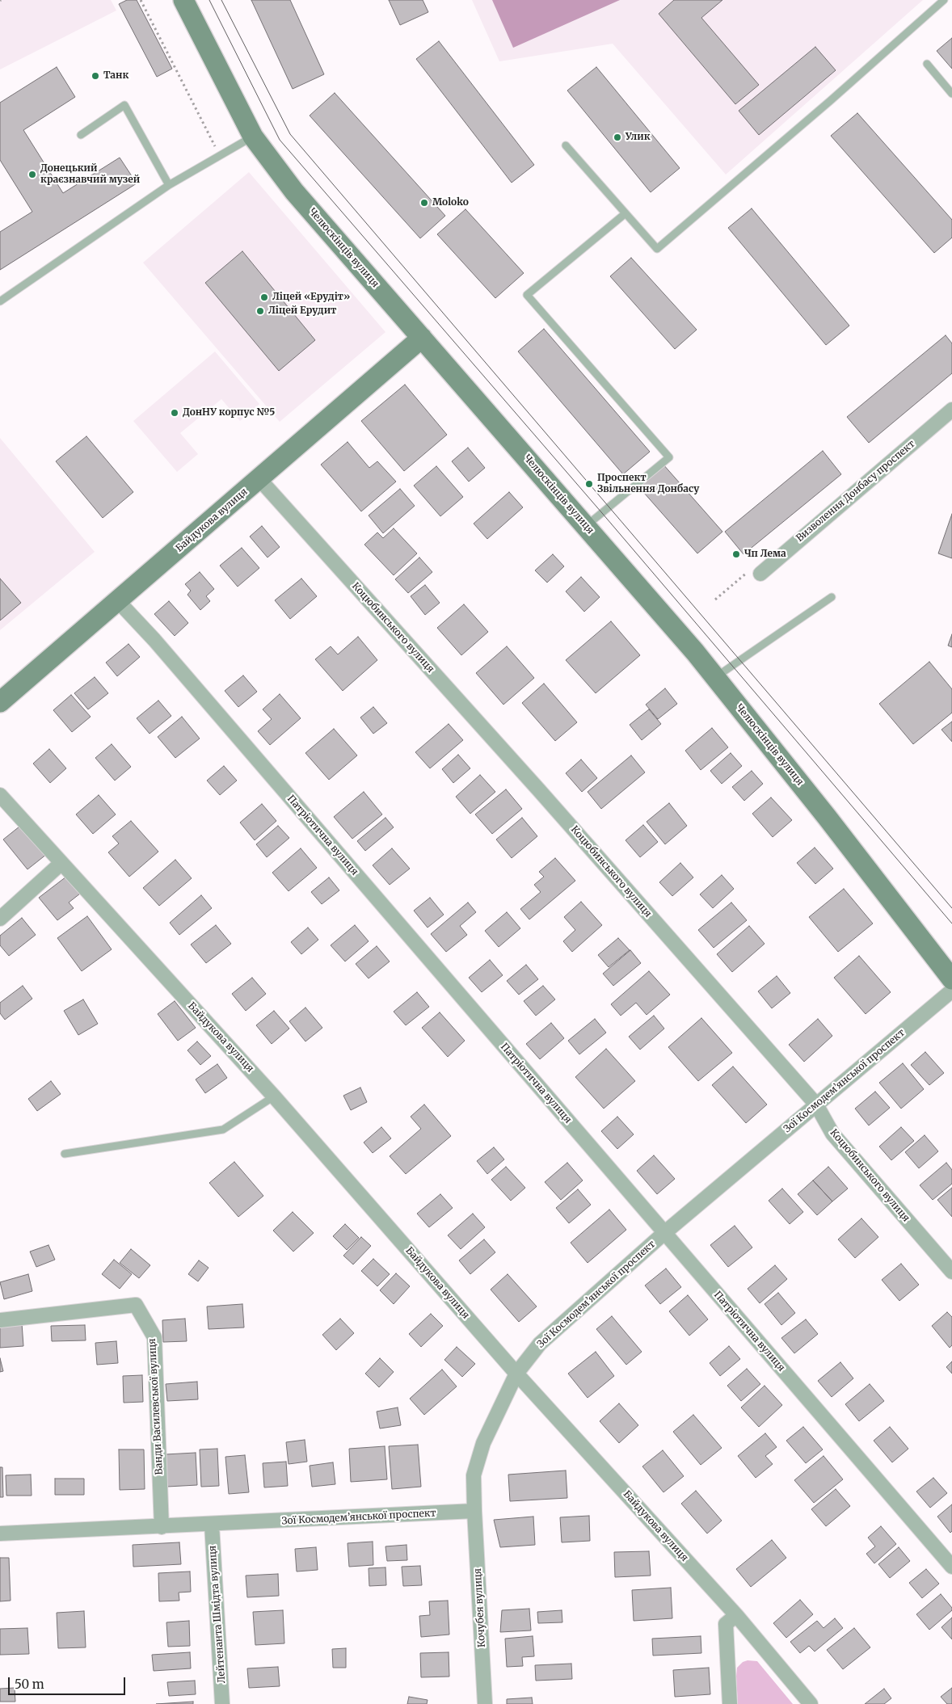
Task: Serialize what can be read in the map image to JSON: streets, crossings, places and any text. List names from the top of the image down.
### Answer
{
  "streets": {
    "main road": ["Челюскінців вулиця", "Байдукова вулиця"],
    "street": [
      "Визволення Донбасу проспект",
      "Коцюбинського вулиця",
      "Патріотична вулиця",
      "Зої Космодем’янської проспект",
      "Ванди Василевської вулиця",
      "Кочубея вулиця",
      "Лейтенанта Шмідта вулиця"
    ]
  },
  "crossings": [
    ["Челюскінців вулиця", "Байдукова вулиця"],
    ["Байдукова вулиця", "Коцюбинського вулиця"],
    ["Байдукова вулиця", "Патріотична вулиця"],
    ["Байдукова вулиця", "Зої Космодем’янської проспект"],
    ["Коцюбинського вулиця", "Зої Космодем’янської проспект"],
    ["Патріотична вулиця", "Зої Космодем’янської проспект"],
    ["Зої Космодем’янської проспект", "Ванди Василевської вулиця"],
    ["Зої Космодем’янської проспект", "Кочубея вулиця"],
    ["Зої Космодем’янської проспект", "Лейтенанта Шмідта вулиця"]
  ],
  "places": [
    "Танк",
    "Улик",
    "Донецький краєзнавчий музей",
    "Moloko",
    "Ліцей «Ерудіт»",
    "Ліцей Ерудит",
    "ДонНУ корпус №5",
    "Проспект Звільнення Донбасу",
    "Чп Лема"
  ],
  "scale_bar": "50 m"
}
